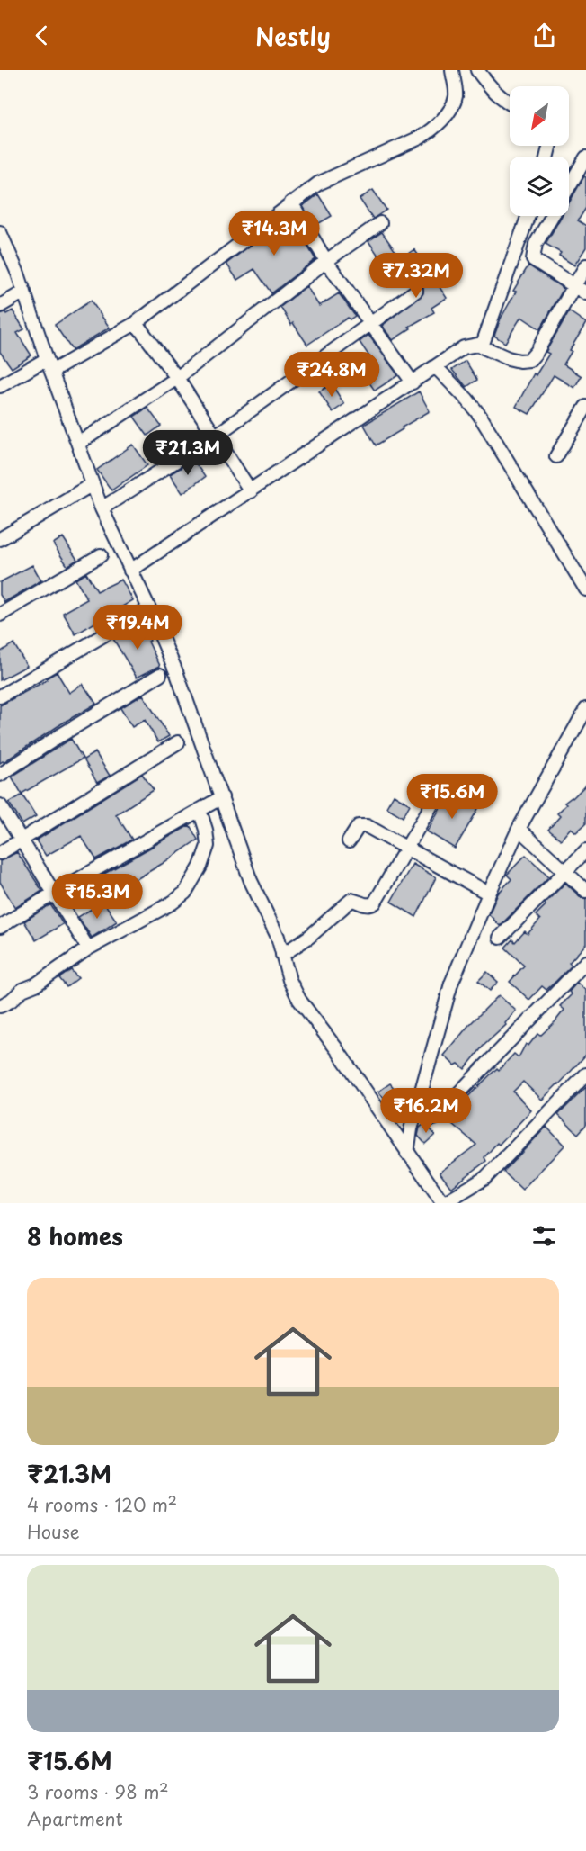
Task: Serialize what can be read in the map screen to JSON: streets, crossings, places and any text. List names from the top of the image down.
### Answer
{
  "north": "bottom left",
  "page": {
    "header": "Nestly",
    "price": [
      "₹14.3M",
      "₹7.32M",
      "₹24.8M",
      "₹21.3M",
      "₹19.4M",
      "₹15.6M",
      "₹15.3M",
      "₹16.2M"
    ],
    "heading": "8 homes",
    "list": [
      {
        "name": "₹21.3M",
        "note": "4 rooms · 120 m² · House"
      },
      {
        "name": "₹15.6M",
        "note": "3 rooms · 98 m² · Apartment"
      }
    ]
  }
}
